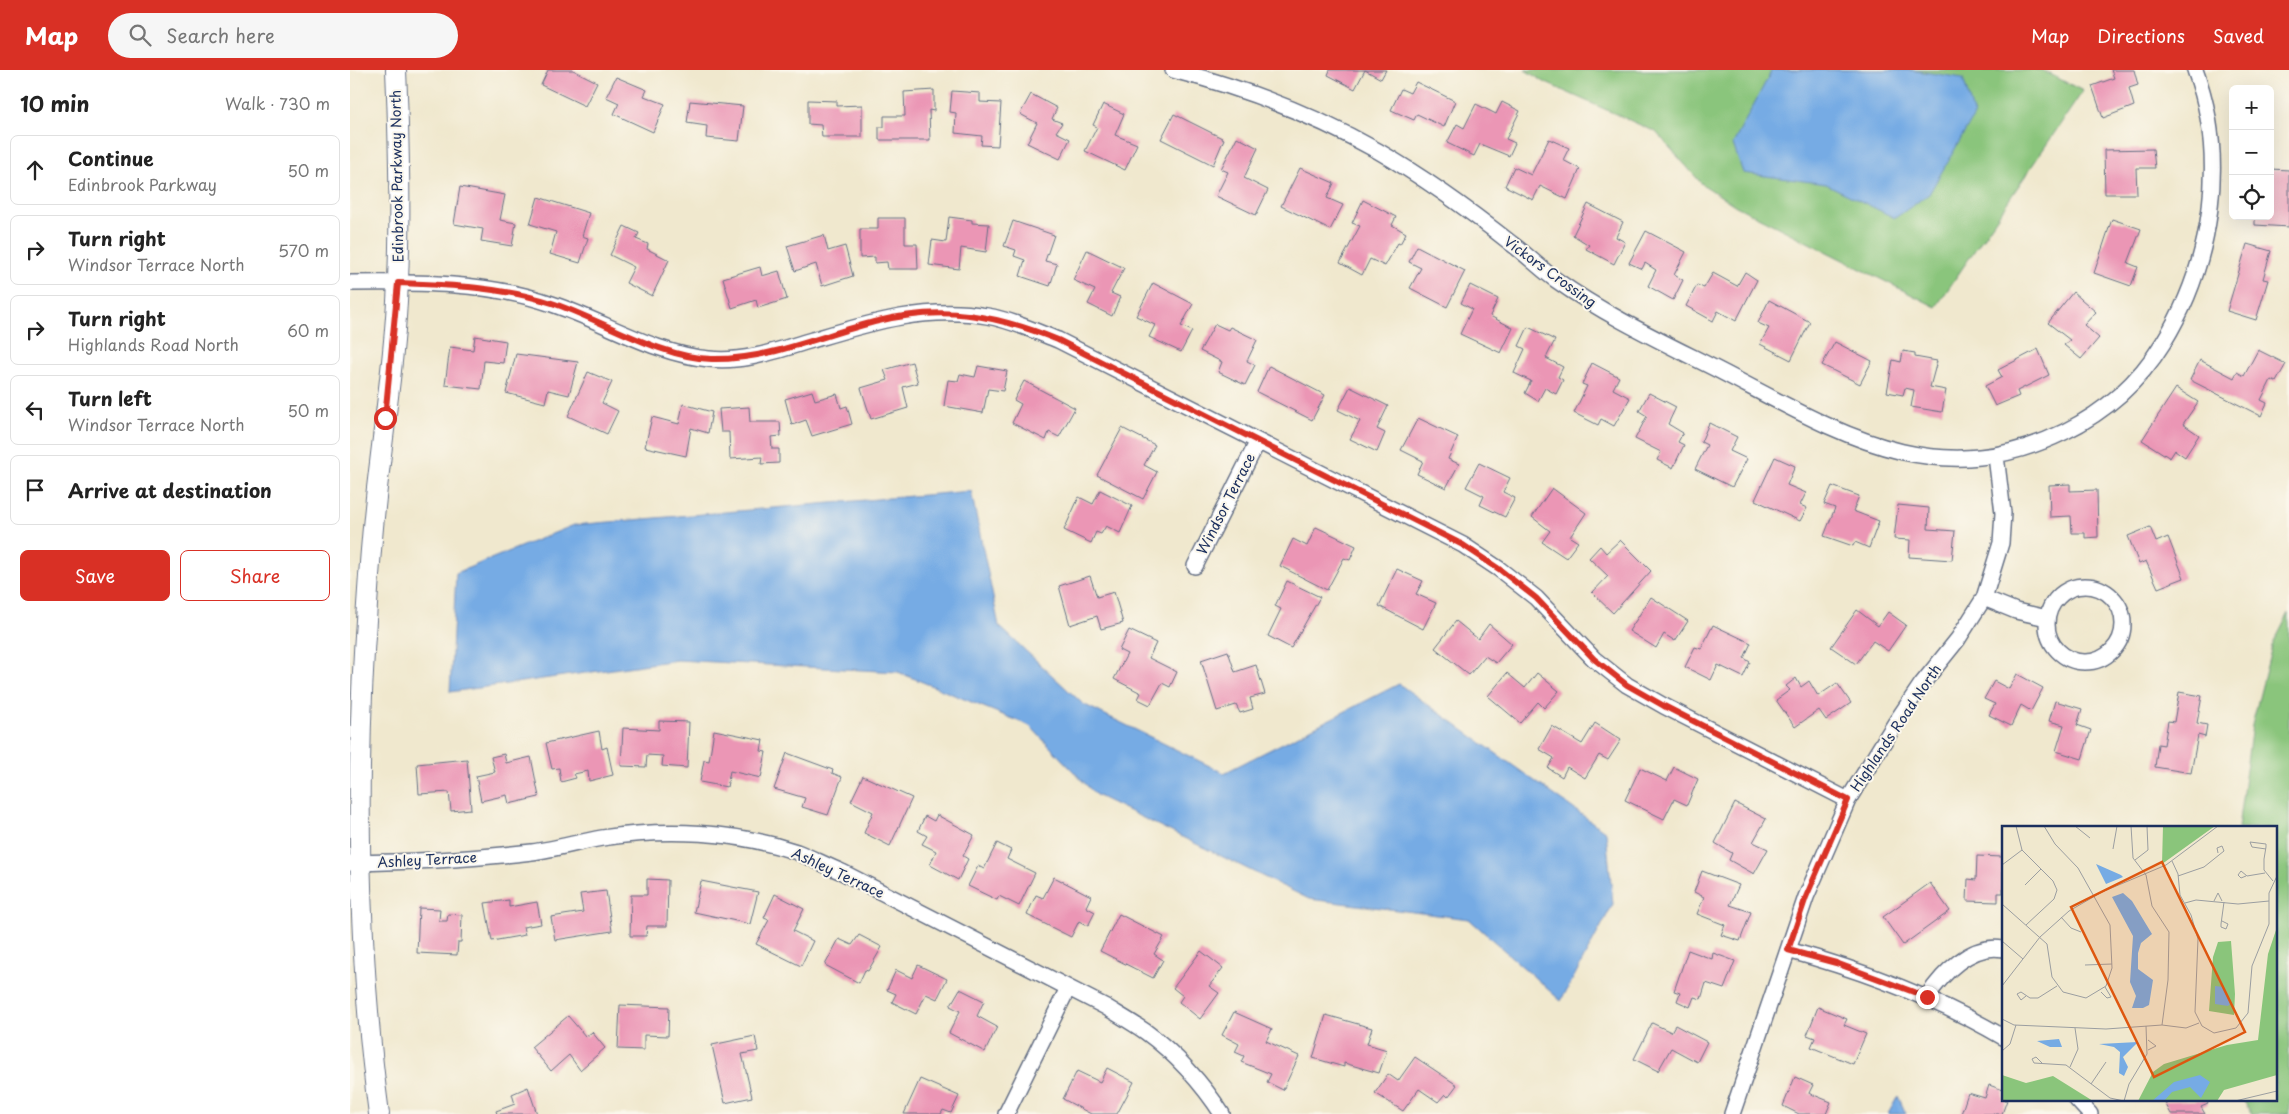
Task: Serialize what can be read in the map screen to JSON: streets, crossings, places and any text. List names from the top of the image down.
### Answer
{
  "streets": {
    "street": [
      "Edinbrook Parkway North",
      "Vickors Crossing",
      "Windsor Terrace",
      "Highlands Road North",
      "Ashley Terrace"
    ]
  },
  "crossings": [
    ["Edinbrook Parkway North", "Ashley Terrace"],
    ["Vickors Crossing", "Highlands Road North"]
  ],
  "page": {
    "header": "Map",
    "search": "Search here",
    "nav": ["Map", "Directions", "Saved"],
    "heading": ["10 min", "Walk · 730 m"],
    "map_buttons": ["+", "−"],
    "list": [
      ["Continue", "Edinbrook Parkway", "50 m"],
      ["Turn right", "Windsor Terrace North", "570 m"],
      ["Turn right", "Highlands Road North", "60 m"],
      ["Turn left", "Windsor Terrace North", "50 m"],
      "Arrive at destination"
    ],
    "buttons": ["Save", "Share"]
  }
}
